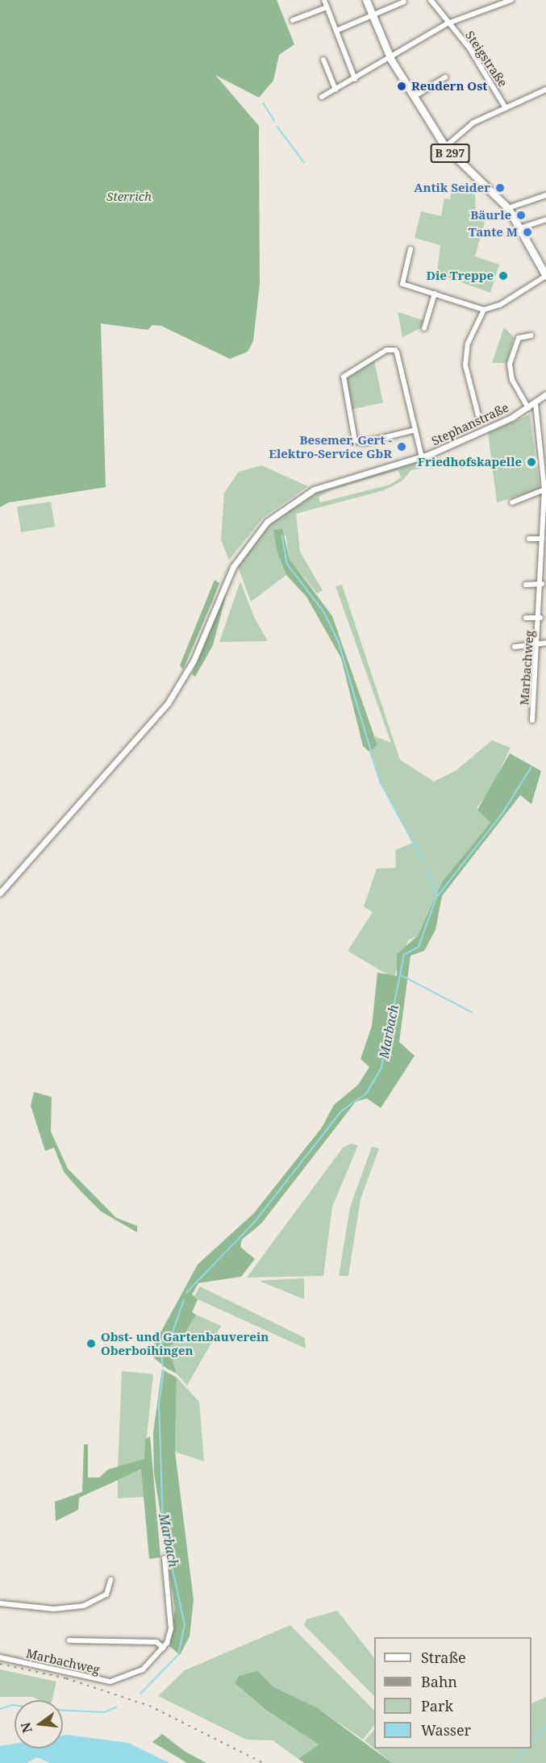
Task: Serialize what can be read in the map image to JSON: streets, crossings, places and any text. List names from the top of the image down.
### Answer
{
  "streets": {
    "main road": ["B 297"],
    "street": ["Steigstraße", "Stephanstraße", "Marbachweg"]
  },
  "crossings": [
    ["Stephanstraße", "Marbachweg"]
  ],
  "water": ["Marbach"],
  "parks": ["Sterrich"],
  "places": [
    "Reudern Ost",
    "Antik Seider",
    "Bäurle",
    "Tante M",
    "Die Treppe",
    "Besemer, Gert - Elektro-Service GbR",
    "Friedhofskapelle",
    "Obst- und Gartenbauverein Oberboihingen"
  ],
  "legend": [
    "Straße",
    "Bahn",
    "Park",
    "Wasser"
  ],
  "north": "left"
}
